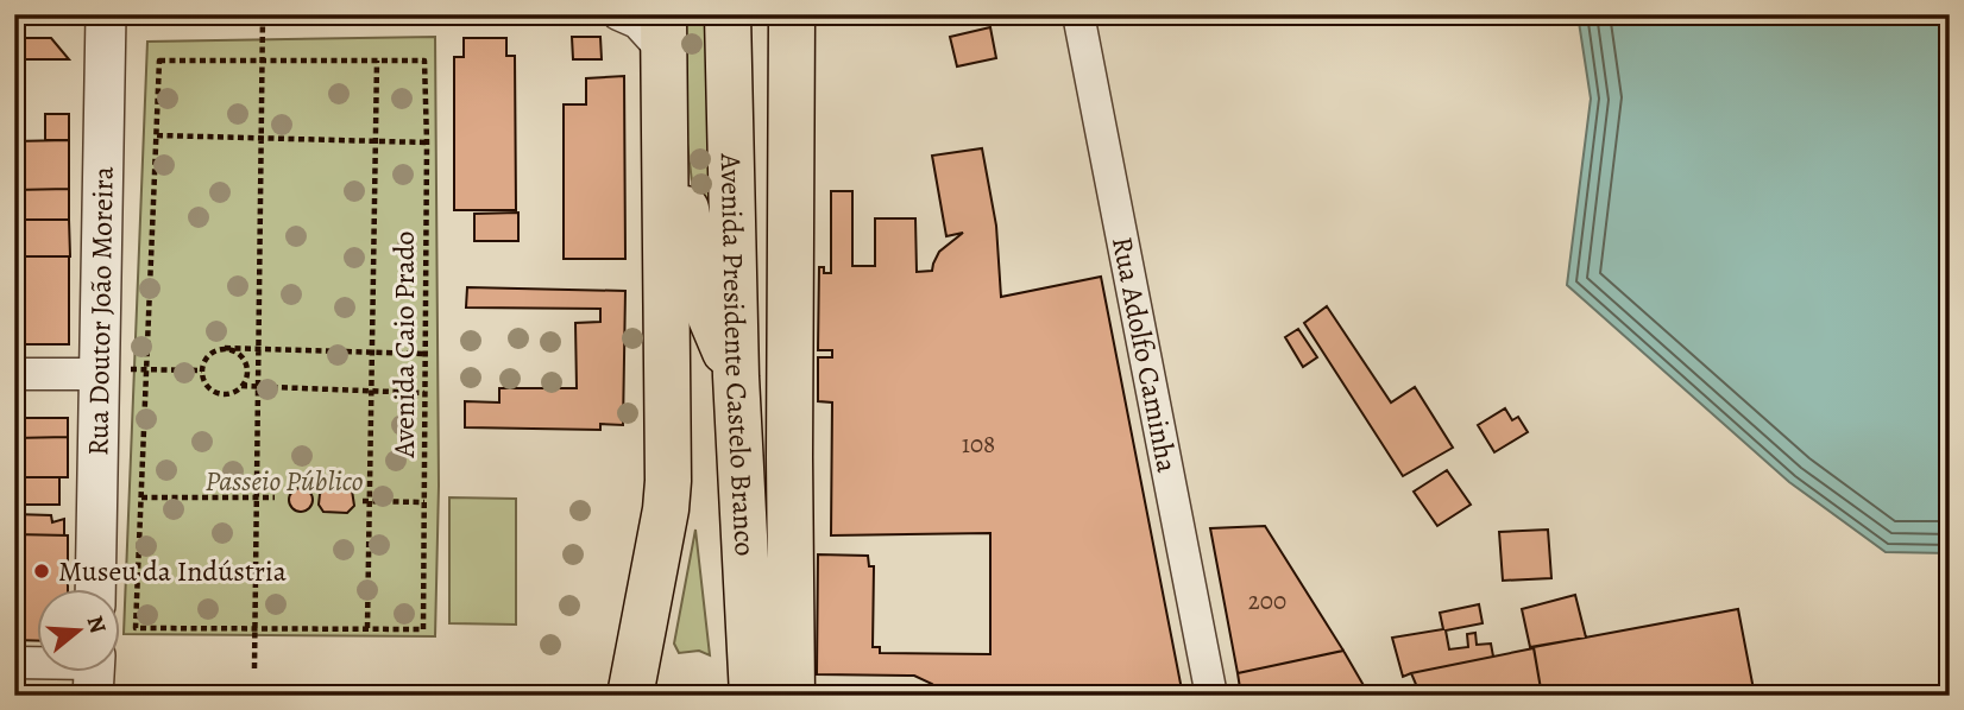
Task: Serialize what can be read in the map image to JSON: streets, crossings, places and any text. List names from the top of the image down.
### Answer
{
  "streets": {
    "main road": ["Avenida Presidente Castelo Branco"],
    "street": ["Rua Doutor João Moreira", "Rua Adolfo Caminha"],
    "path": ["Avenida Caio Prado"]
  },
  "parks": ["Passeio Público"],
  "places": ["Museu da Indústria"],
  "house_numbers": ["108", "200"],
  "north": "right"
}
